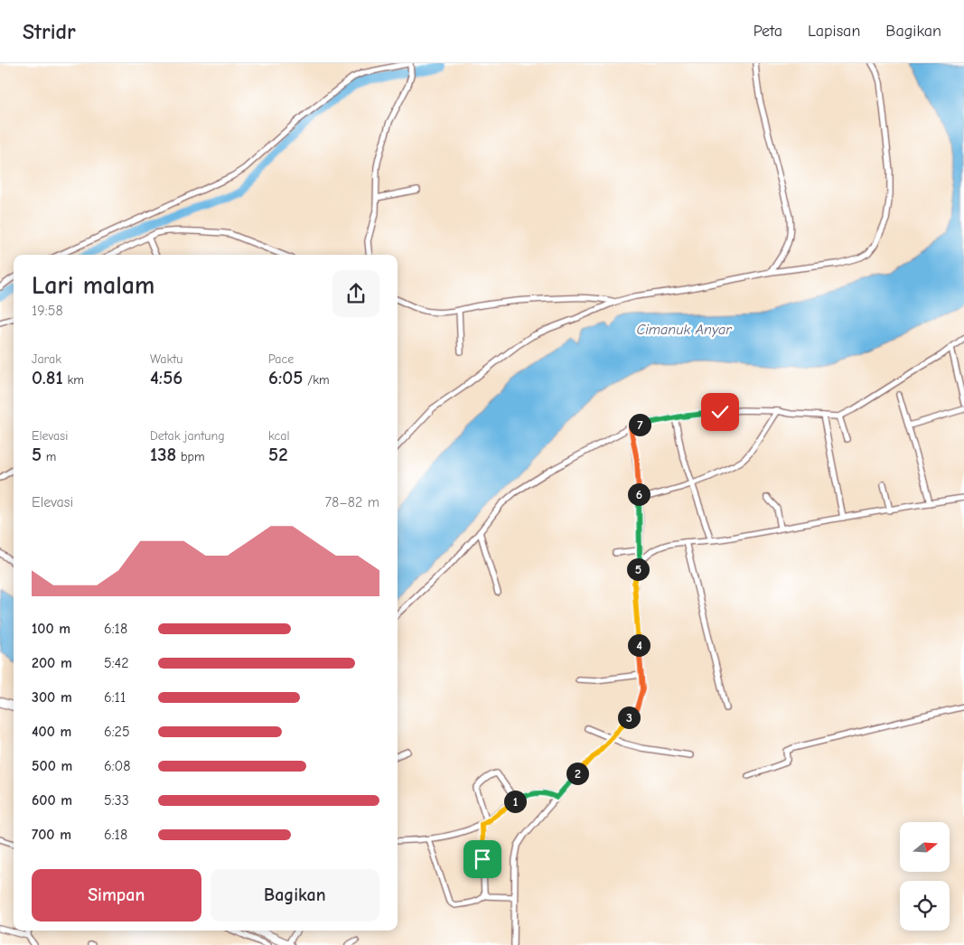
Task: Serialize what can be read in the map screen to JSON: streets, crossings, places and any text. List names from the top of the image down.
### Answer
{
  "water": ["Cimanuk Anyar"],
  "north": "right",
  "page": {
    "header": "Stridr",
    "nav": ["Peta", "Lapisan", "Bagikan"],
    "heading": ["Lari malam", "19:58"],
    "stats": [
      ["Jarak", "0.81 km"],
      ["Waktu", "4:56"],
      ["Pace", "6:05 /km"],
      ["Elevasi", "5 m"],
      ["Detak jantung", "138 bpm"],
      ["kcal", "52"]
    ],
    "pins": [
      "7",
      "6",
      "5",
      "4",
      "3",
      "2",
      "1"
    ],
    "chart": ["Elevasi", "78–82 m"],
    "list": [
      {
        "name": "100 m",
        "note": "6:18"
      },
      {
        "name": "200 m",
        "note": "5:42"
      },
      {
        "name": "300 m",
        "note": "6:11"
      },
      {
        "name": "400 m",
        "note": "6:25"
      },
      {
        "name": "500 m",
        "note": "6:08"
      },
      {
        "name": "600 m",
        "note": "5:33"
      },
      {
        "name": "700 m",
        "note": "6:18"
      }
    ],
    "buttons": ["Simpan", "Bagikan"]
  }
}
